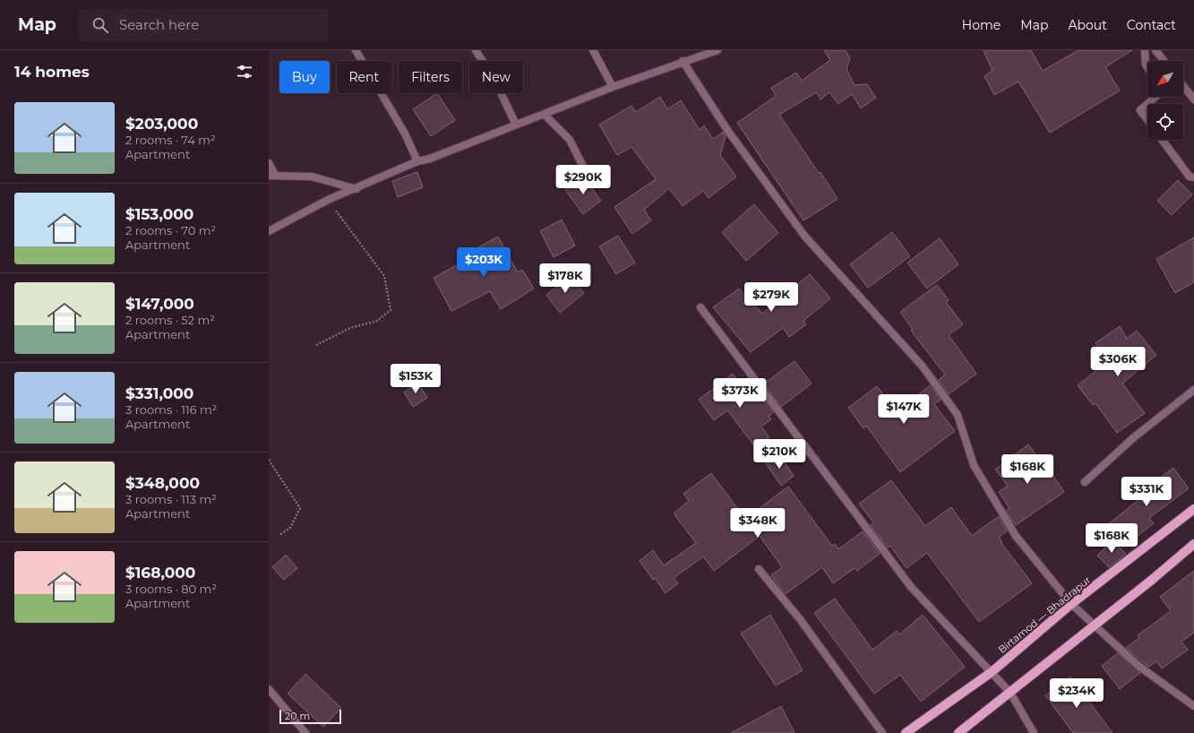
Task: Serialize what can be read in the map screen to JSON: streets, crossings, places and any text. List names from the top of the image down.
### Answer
{
  "streets": {
    "main road": ["Birtamod — Bhadrapur"]
  },
  "scale_bar": "20 m",
  "north": "bottom left",
  "page": {
    "header": "Map",
    "search": "Search here",
    "nav": [
      "Home",
      "Map",
      "About",
      "Contact"
    ],
    "heading": "14 homes",
    "chip": [
      "Buy",
      "Rent",
      "Filters",
      "New"
    ],
    "list": [
      {
        "name": "$203,000",
        "note": "2 rooms · 74 m² · Apartment"
      },
      {
        "name": "$153,000",
        "note": "2 rooms · 70 m² · Apartment"
      },
      {
        "name": "$147,000",
        "note": "2 rooms · 52 m² · Apartment"
      },
      {
        "name": "$331,000",
        "note": "3 rooms · 116 m² · Apartment"
      },
      {
        "name": "$348,000",
        "note": "3 rooms · 113 m² · Apartment"
      },
      {
        "name": "$168,000",
        "note": "3 rooms · 80 m² · Apartment"
      }
    ],
    "price": [
      "$290K",
      "$203K",
      "$178K",
      "$279K",
      "$306K",
      "$153K",
      "$373K",
      "$147K",
      "$210K",
      "$168K",
      "$331K",
      "$348K",
      "$168K",
      "$234K"
    ],
    "scale": "20 m"
  }
}
